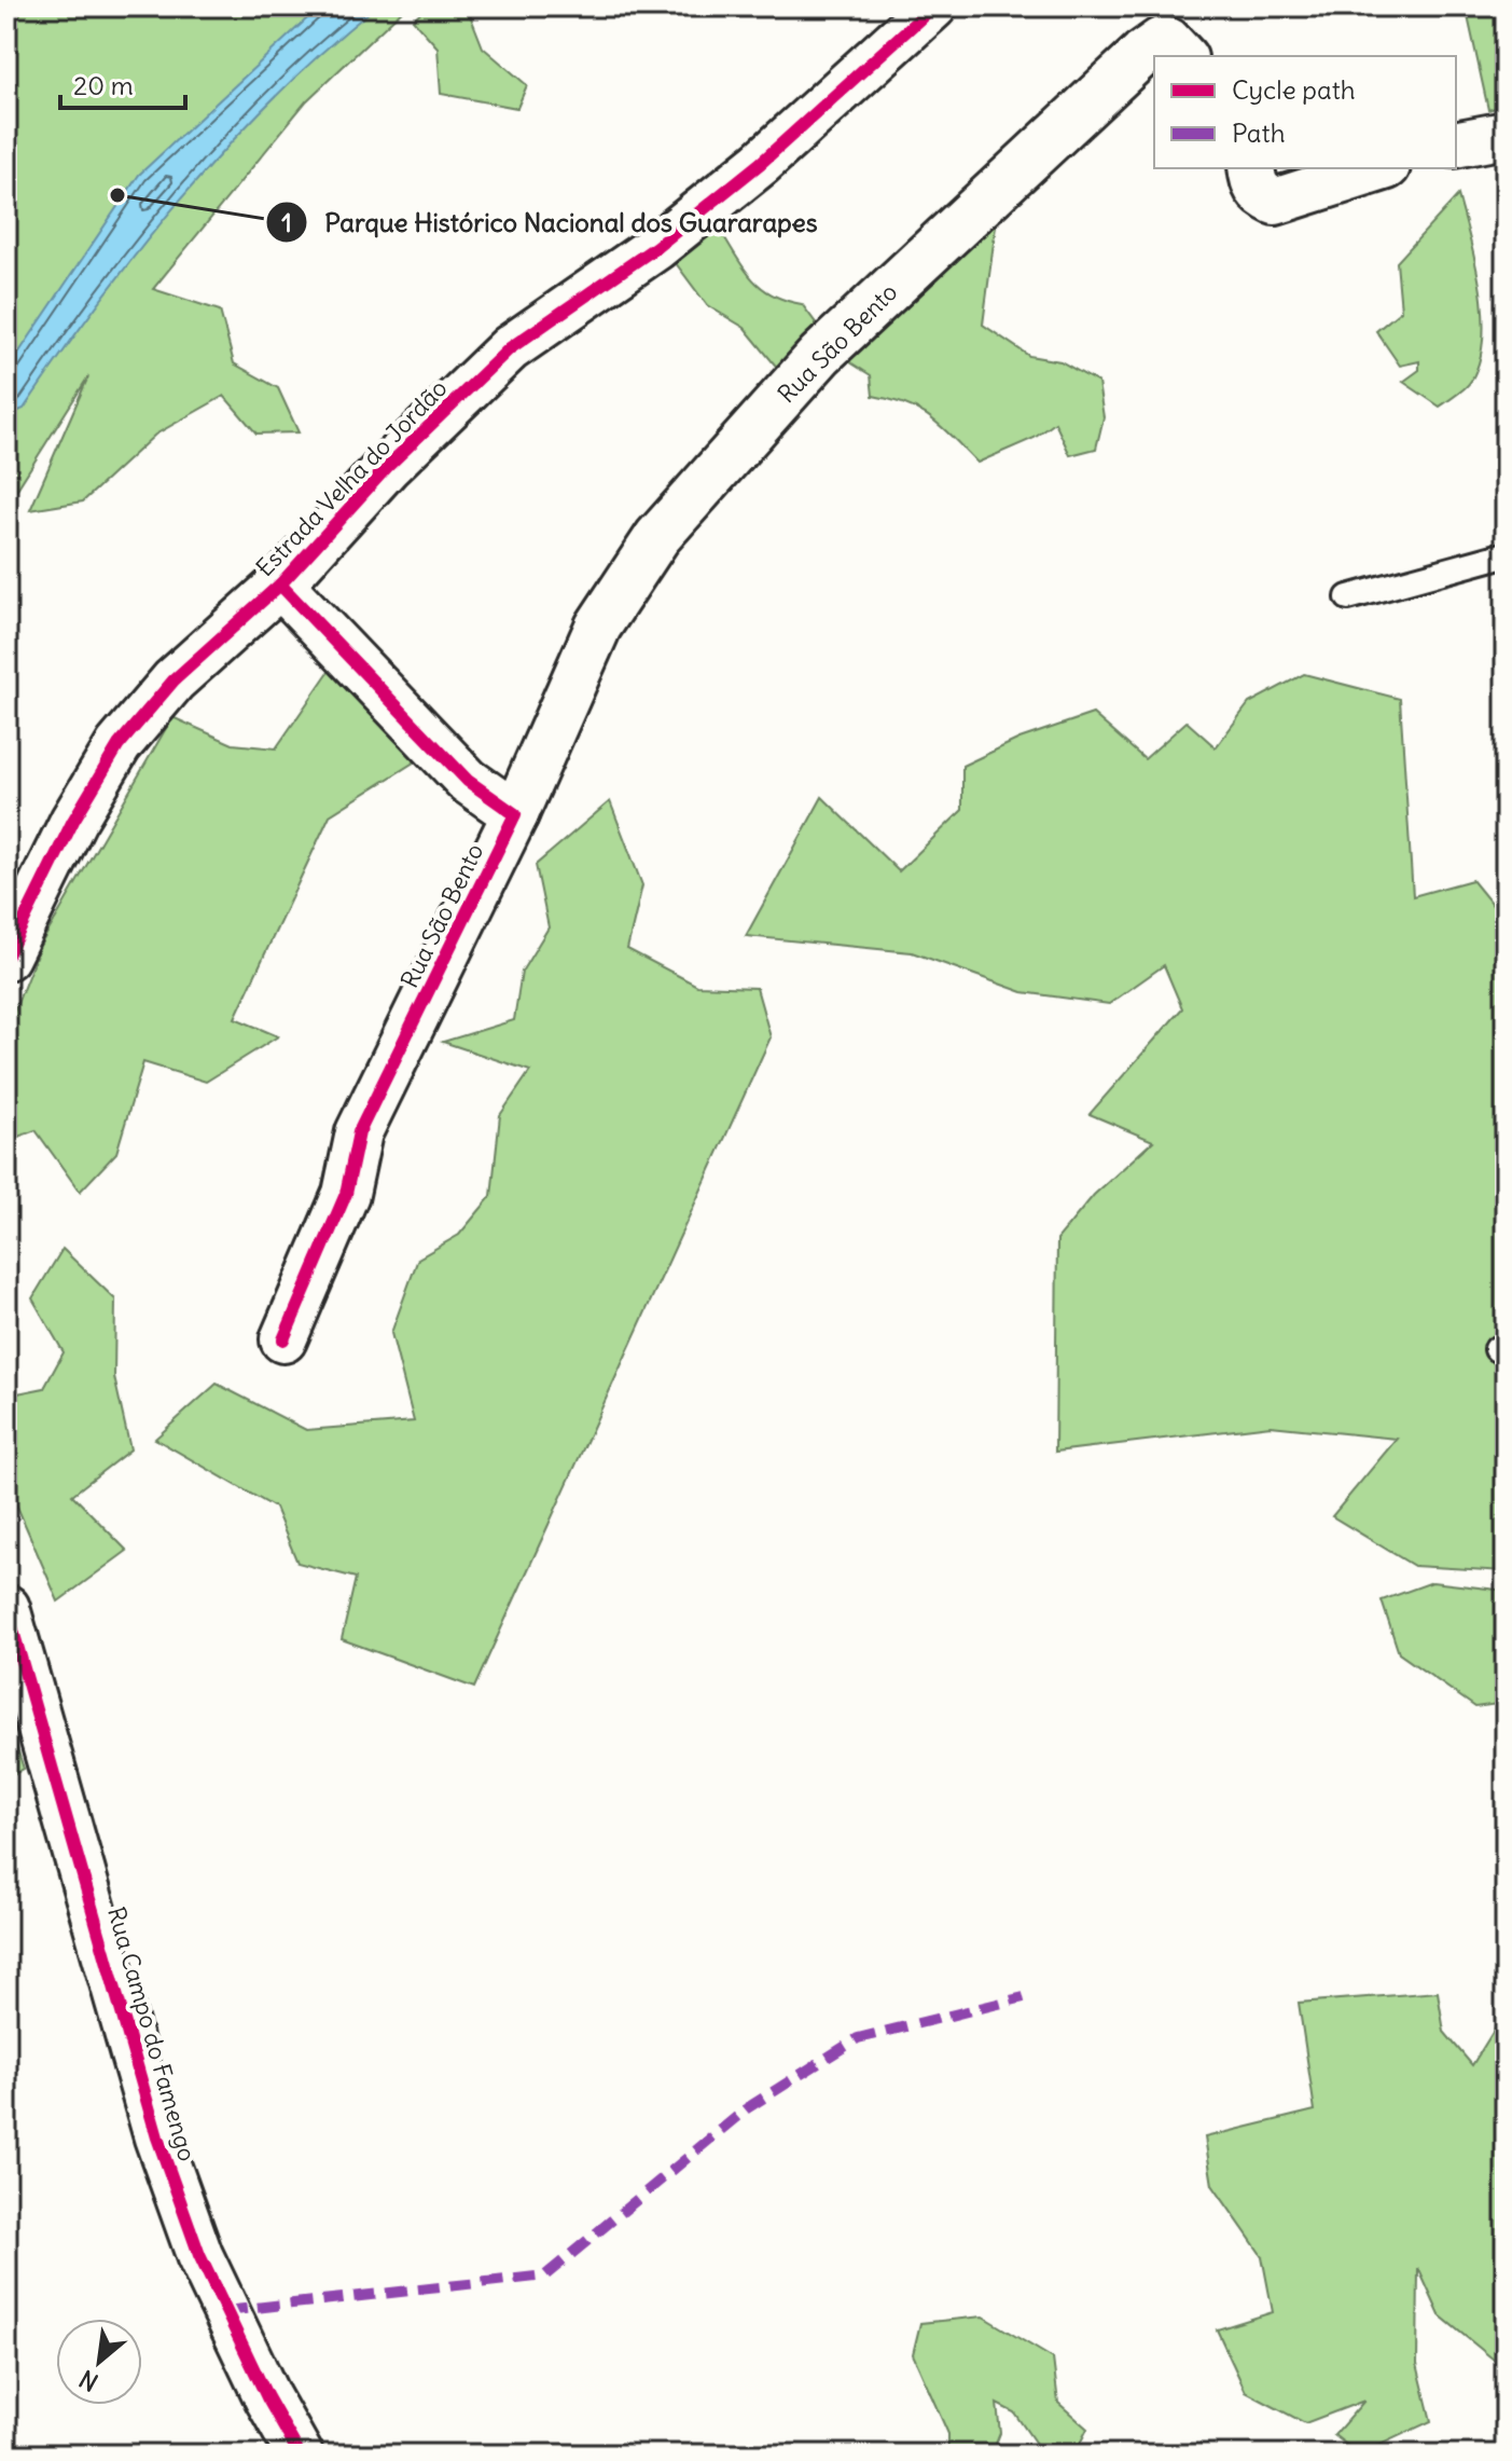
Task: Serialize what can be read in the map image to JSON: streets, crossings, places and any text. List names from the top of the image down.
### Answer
{
  "streets": {
    "street": ["Rua São Bento", "Estrada Velha do Jordão", "Rua Campo do Famengo"]
  },
  "places": ["Parque Histórico Nacional dos Guararapes"],
  "legend": ["Cycle path", "Path"],
  "scale_bar": "20 m",
  "north": "bottom left"
}
